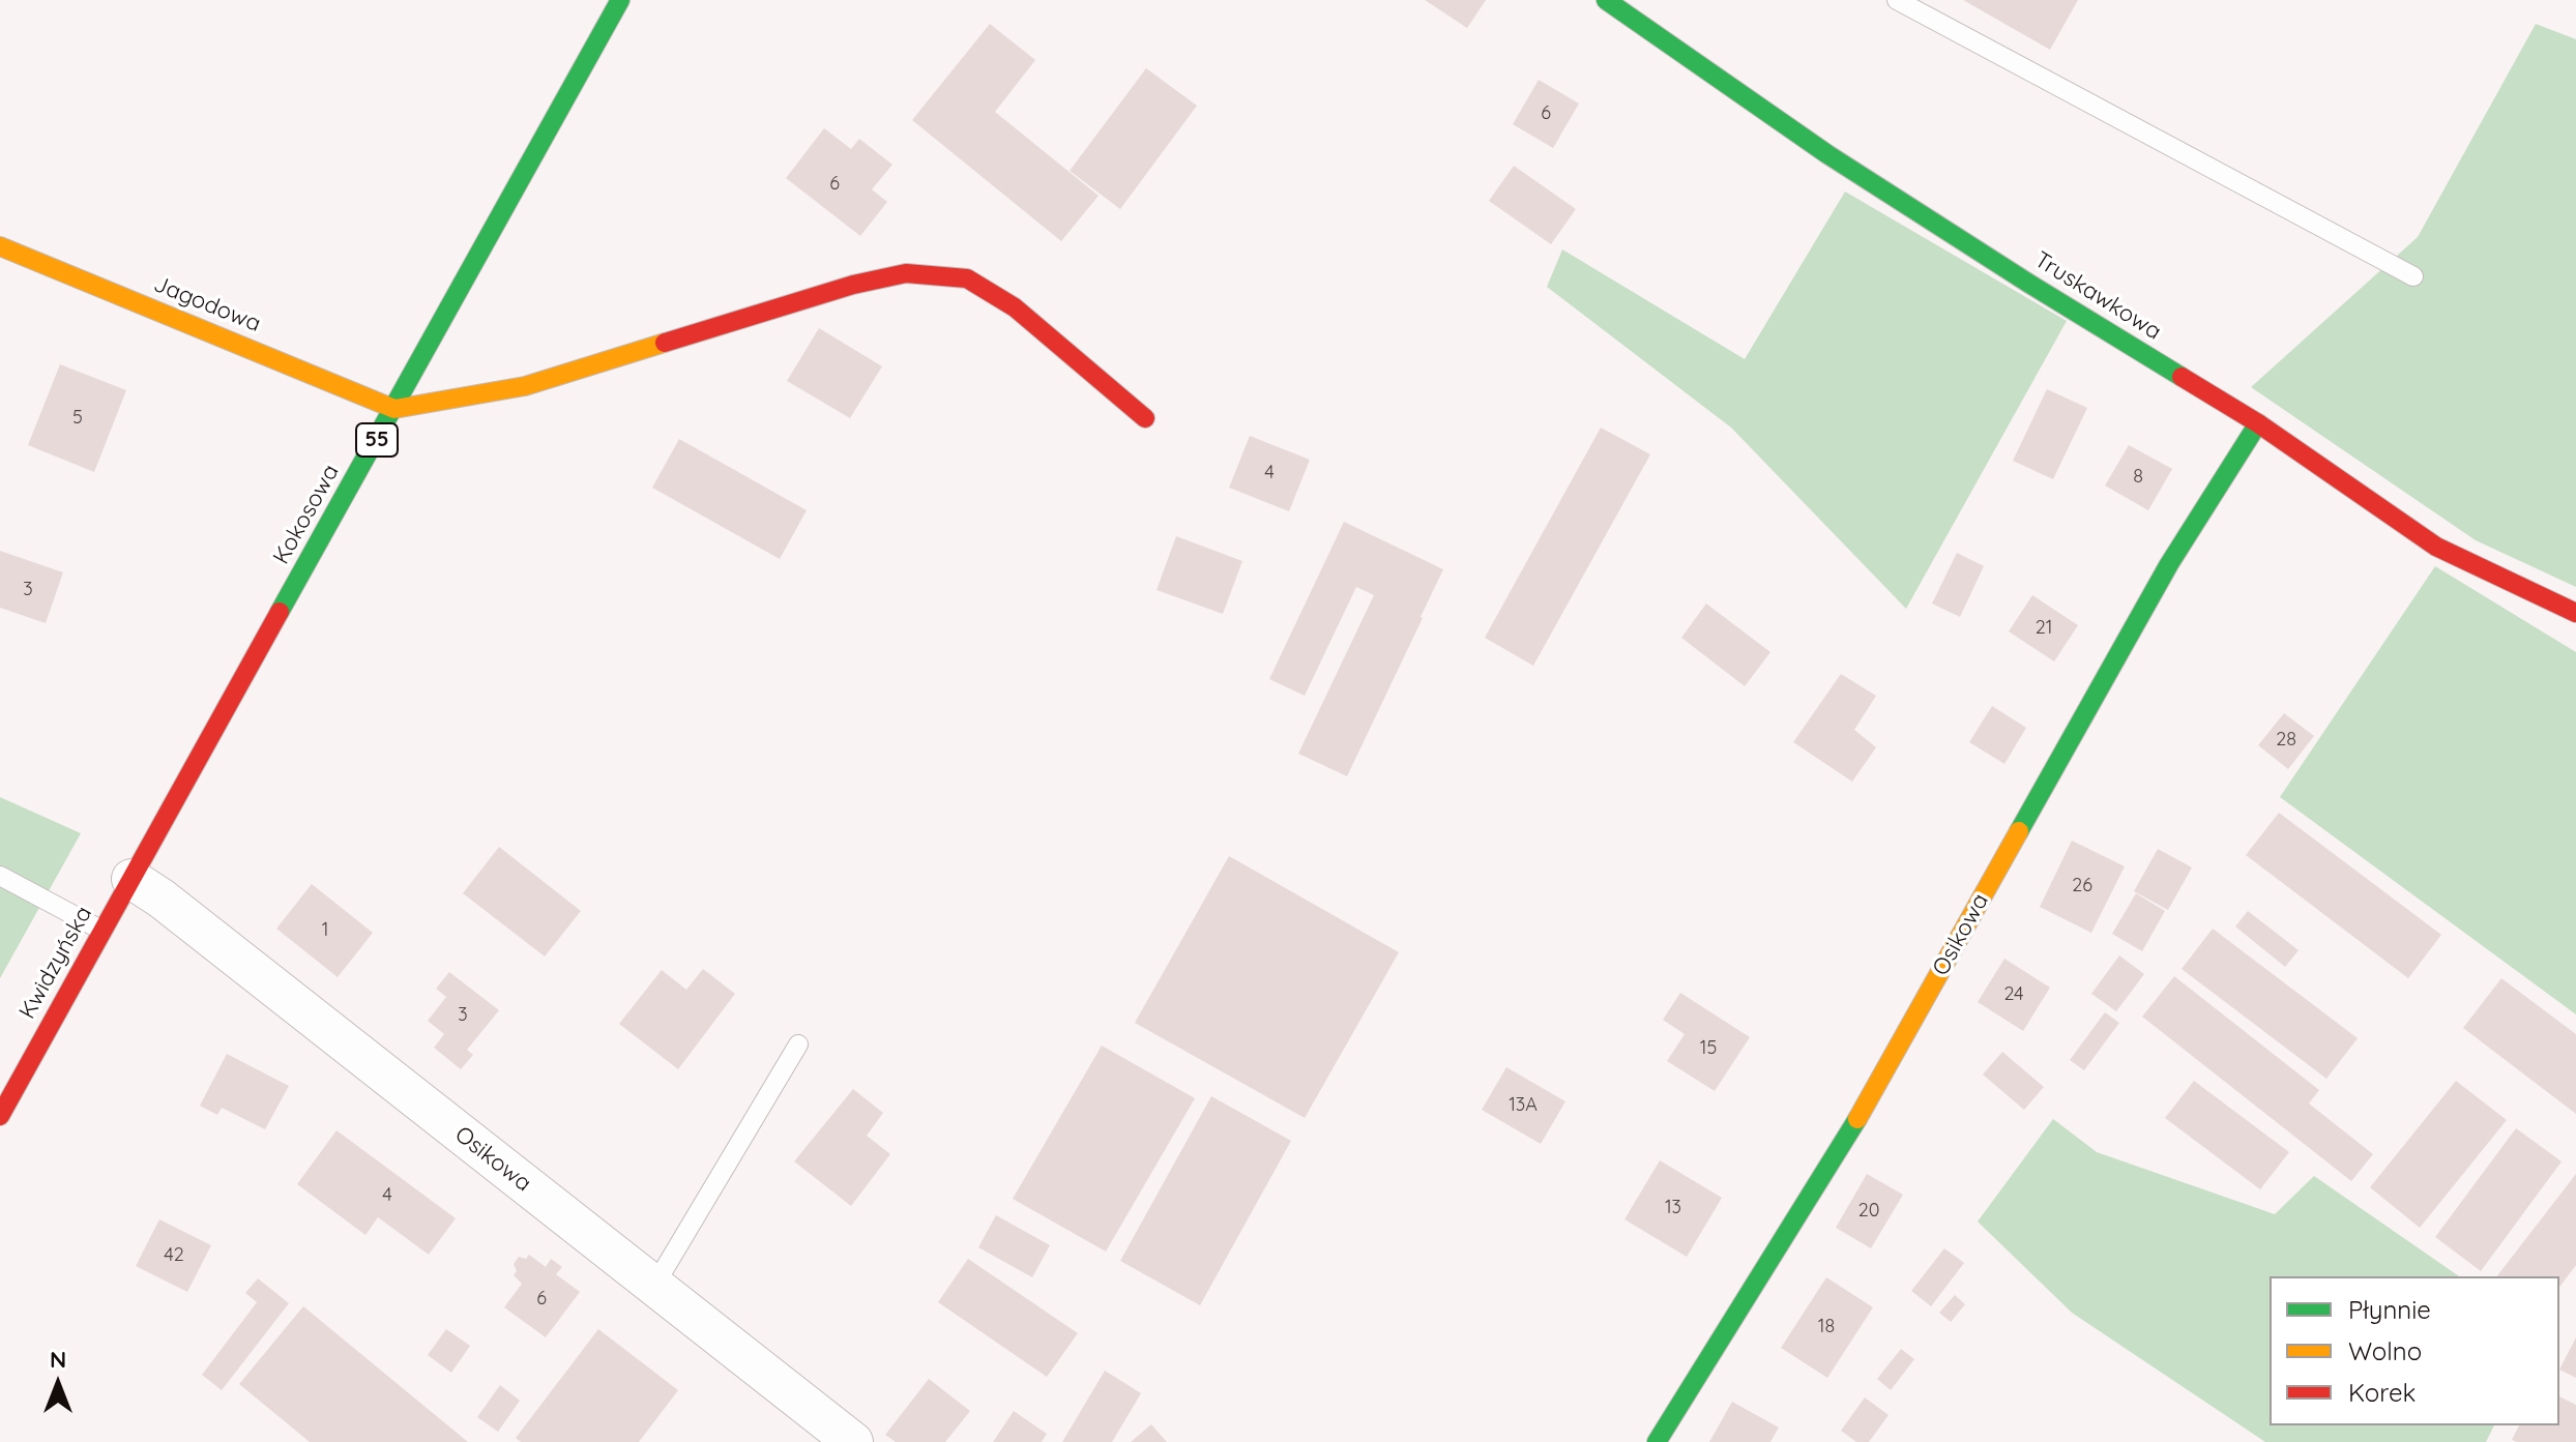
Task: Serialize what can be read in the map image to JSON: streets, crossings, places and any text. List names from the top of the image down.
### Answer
{
  "streets": {
    "street": [
      "Truskawkowa",
      "Jagodowa",
      "55",
      "Kokosowa",
      "Osikowa",
      "Kwidzyńska"
    ]
  },
  "crossings": [
    ["Truskawkowa", "Osikowa"],
    ["Jagodowa", "Kokosowa"],
    ["Kokosowa", "Osikowa"],
    ["Kokosowa", "Kwidzyńska"],
    ["Osikowa", "Kwidzyńska"]
  ],
  "house_numbers": [
    "6",
    "6",
    "5",
    "4",
    "8",
    "3",
    "21",
    "28",
    "26",
    "1",
    "24",
    "3",
    "15",
    "13A",
    "4",
    "13",
    "20",
    "42",
    "6",
    "18"
  ],
  "legend": ["Płynnie", "Wolno", "Korek"],
  "north": "top"
}
